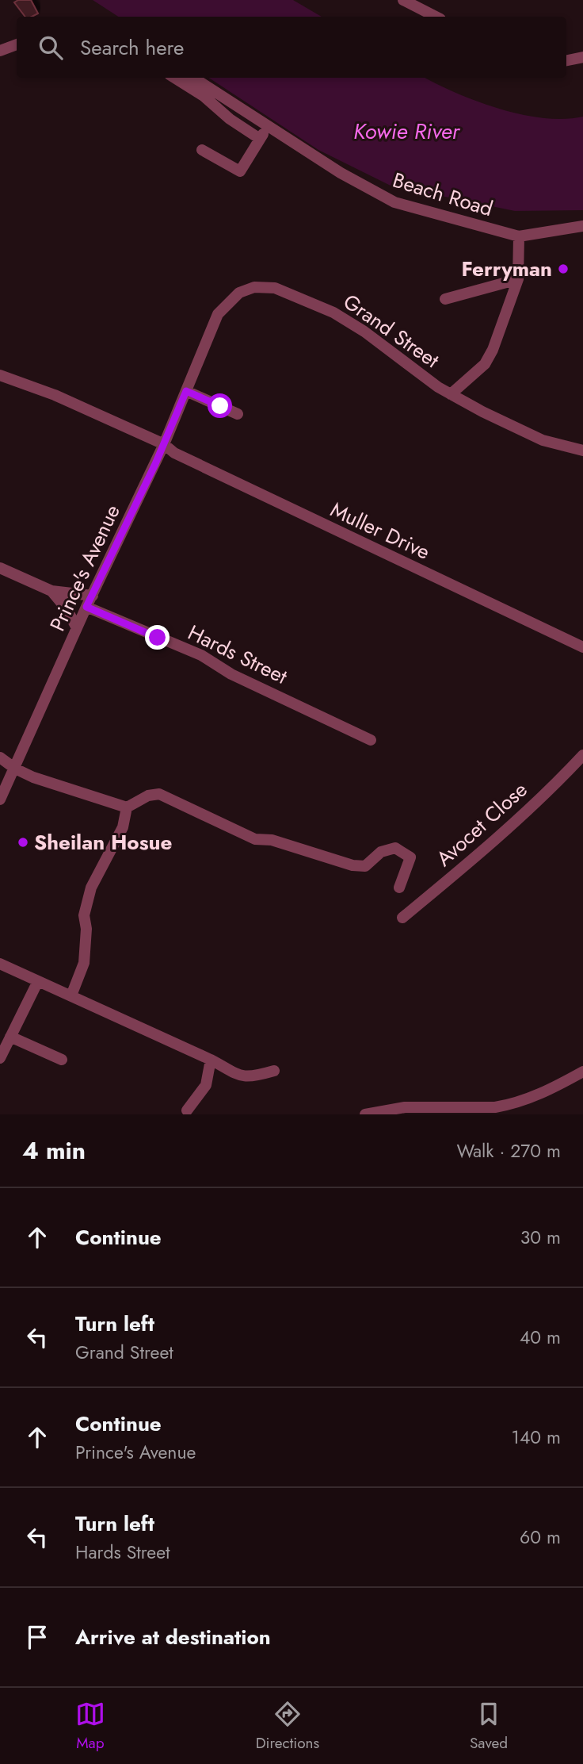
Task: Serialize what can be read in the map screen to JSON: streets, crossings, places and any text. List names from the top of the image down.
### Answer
{
  "streets": {
    "street": [
      "Beach Road",
      "Grand Street",
      "Muller Drive",
      "Prince's Avenue",
      "Hards Street",
      "Avocet Close"
    ]
  },
  "crossings": [
    ["Grand Street", "Muller Drive"],
    ["Grand Street", "Prince's Avenue"],
    ["Muller Drive", "Prince's Avenue"],
    ["Prince's Avenue", "Hards Street"]
  ],
  "water": ["Kowie River"],
  "places": ["Ferryman", "Sheilan Hosue"],
  "page": {
    "search": "Search here",
    "heading": ["4 min", "Walk · 270 m"],
    "list": [
      ["Continue", "30 m"],
      ["Turn left", "Grand Street", "40 m"],
      ["Continue", "Prince's Avenue", "140 m"],
      ["Turn left", "Hards Street", "60 m"],
      "Arrive at destination"
    ],
    "nav": ["Map", "Directions", "Saved"]
  }
}
